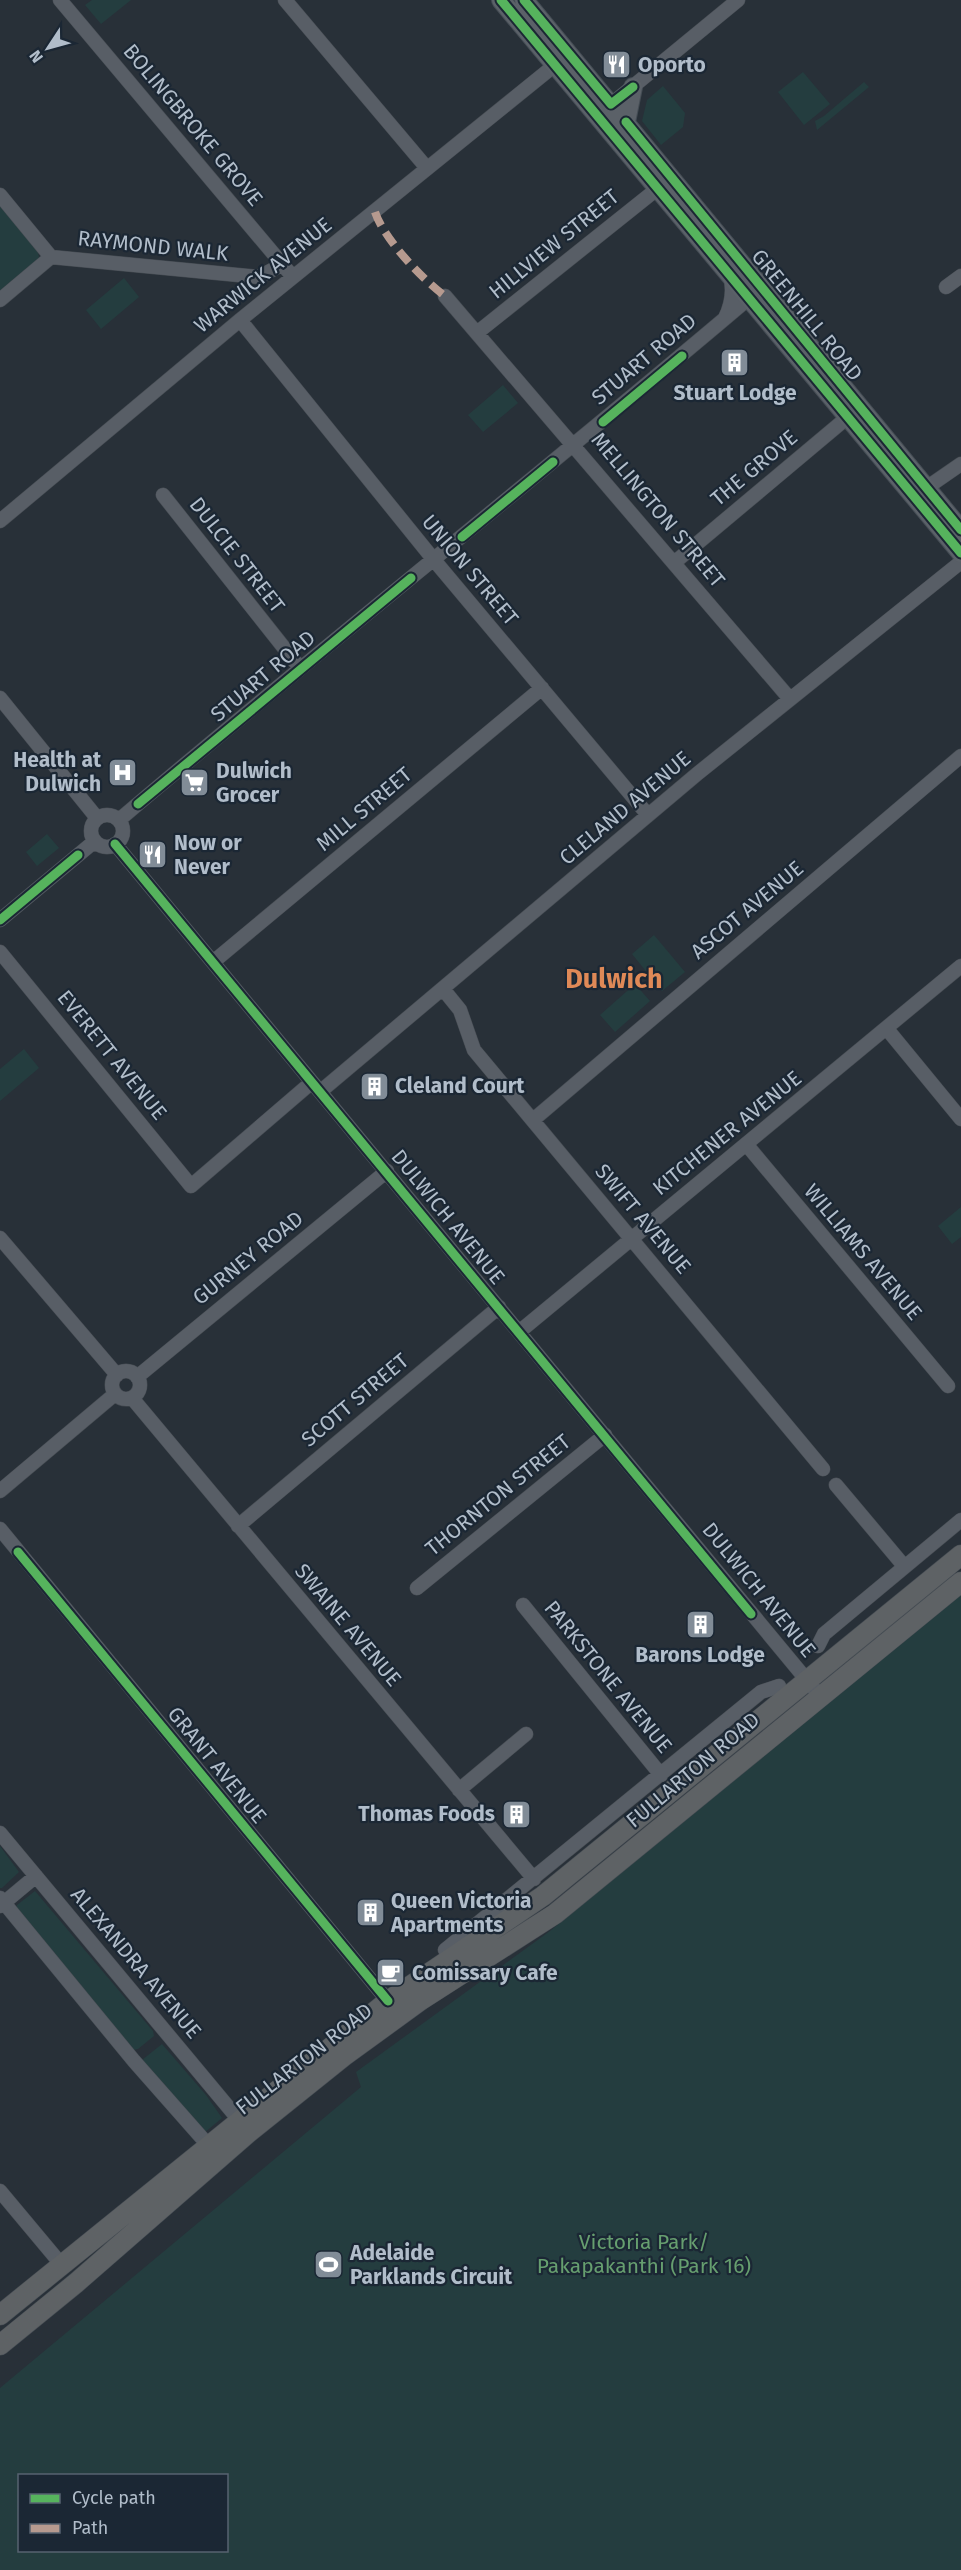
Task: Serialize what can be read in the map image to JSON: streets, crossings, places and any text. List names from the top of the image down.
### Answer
{
  "streets": {
    "highway": ["FULLARTON ROAD"],
    "main road": ["GREENHILL ROAD"],
    "street": [
      "BOLINGBROKE GROVE",
      "HILLVIEW STREET",
      "RAYMOND WALK",
      "WARWICK AVENUE",
      "STUART ROAD",
      "THE GROVE",
      "MELLINGTON STREET",
      "DULCIE STREET",
      "UNION STREET",
      "CLELAND AVENUE",
      "MILL STREET",
      "ASCOT AVENUE",
      "EVERETT AVENUE",
      "KITCHENER AVENUE",
      "DULWICH AVENUE",
      "SWIFT AVENUE",
      "WILLIAMS AVENUE",
      "GURNEY ROAD",
      "SCOTT STREET",
      "THORNTON STREET",
      "SWAINE AVENUE",
      "PARKSTONE AVENUE",
      "GRANT AVENUE",
      "ALEXANDRA AVENUE"
    ]
  },
  "crossings": [
    ["BOLINGBROKE GROVE", "RAYMOND WALK"],
    ["BOLINGBROKE GROVE", "WARWICK AVENUE"],
    ["HILLVIEW STREET", "GREENHILL ROAD"],
    ["HILLVIEW STREET", "MELLINGTON STREET"],
    ["WARWICK AVENUE", "GREENHILL ROAD"],
    ["WARWICK AVENUE", "UNION STREET"],
    ["GREENHILL ROAD", "STUART ROAD"],
    ["GREENHILL ROAD", "THE GROVE"],
    ["STUART ROAD", "MELLINGTON STREET"],
    ["STUART ROAD", "DULCIE STREET"],
    ["STUART ROAD", "UNION STREET"],
    ["STUART ROAD", "DULWICH AVENUE"],
    ["THE GROVE", "MELLINGTON STREET"],
    ["MELLINGTON STREET", "CLELAND AVENUE"],
    ["UNION STREET", "CLELAND AVENUE"],
    ["UNION STREET", "MILL STREET"],
    ["CLELAND AVENUE", "EVERETT AVENUE"],
    ["CLELAND AVENUE", "DULWICH AVENUE"],
    ["CLELAND AVENUE", "SWIFT AVENUE"],
    ["MILL STREET", "DULWICH AVENUE"],
    ["ASCOT AVENUE", "SWIFT AVENUE"],
    ["KITCHENER AVENUE", "DULWICH AVENUE"],
    ["KITCHENER AVENUE", "SWIFT AVENUE"],
    ["KITCHENER AVENUE", "WILLIAMS AVENUE"],
    ["DULWICH AVENUE", "GURNEY ROAD"],
    ["DULWICH AVENUE", "SCOTT STREET"],
    ["DULWICH AVENUE", "THORNTON STREET"],
    ["DULWICH AVENUE", "FULLARTON ROAD"],
    ["GURNEY ROAD", "SWAINE AVENUE"],
    ["SCOTT STREET", "SWAINE AVENUE"],
    ["SWAINE AVENUE", "FULLARTON ROAD"],
    ["PARKSTONE AVENUE", "FULLARTON ROAD"],
    ["GRANT AVENUE", "FULLARTON ROAD"],
    ["FULLARTON ROAD", "ALEXANDRA AVENUE"]
  ],
  "districts": ["Dulwich"],
  "parks": ["Victoria Park/ Pakapakanthi (Park 16)"],
  "places": {
    "restaurant": ["Oporto", "Now or Never"],
    "building": [
      "Stuart Lodge",
      "Cleland Court",
      "Barons Lodge",
      "Thomas Foods",
      "Queen Victoria Apartments"
    ],
    "hospital": ["Health at Dulwich"],
    "supermarket": ["Dulwich Grocer"],
    "cafe": ["Comissary Cafe"],
    "sports": ["Adelaide Parklands Circuit"]
  },
  "legend": ["Cycle path", "Path"],
  "north": "bottom left"
}
